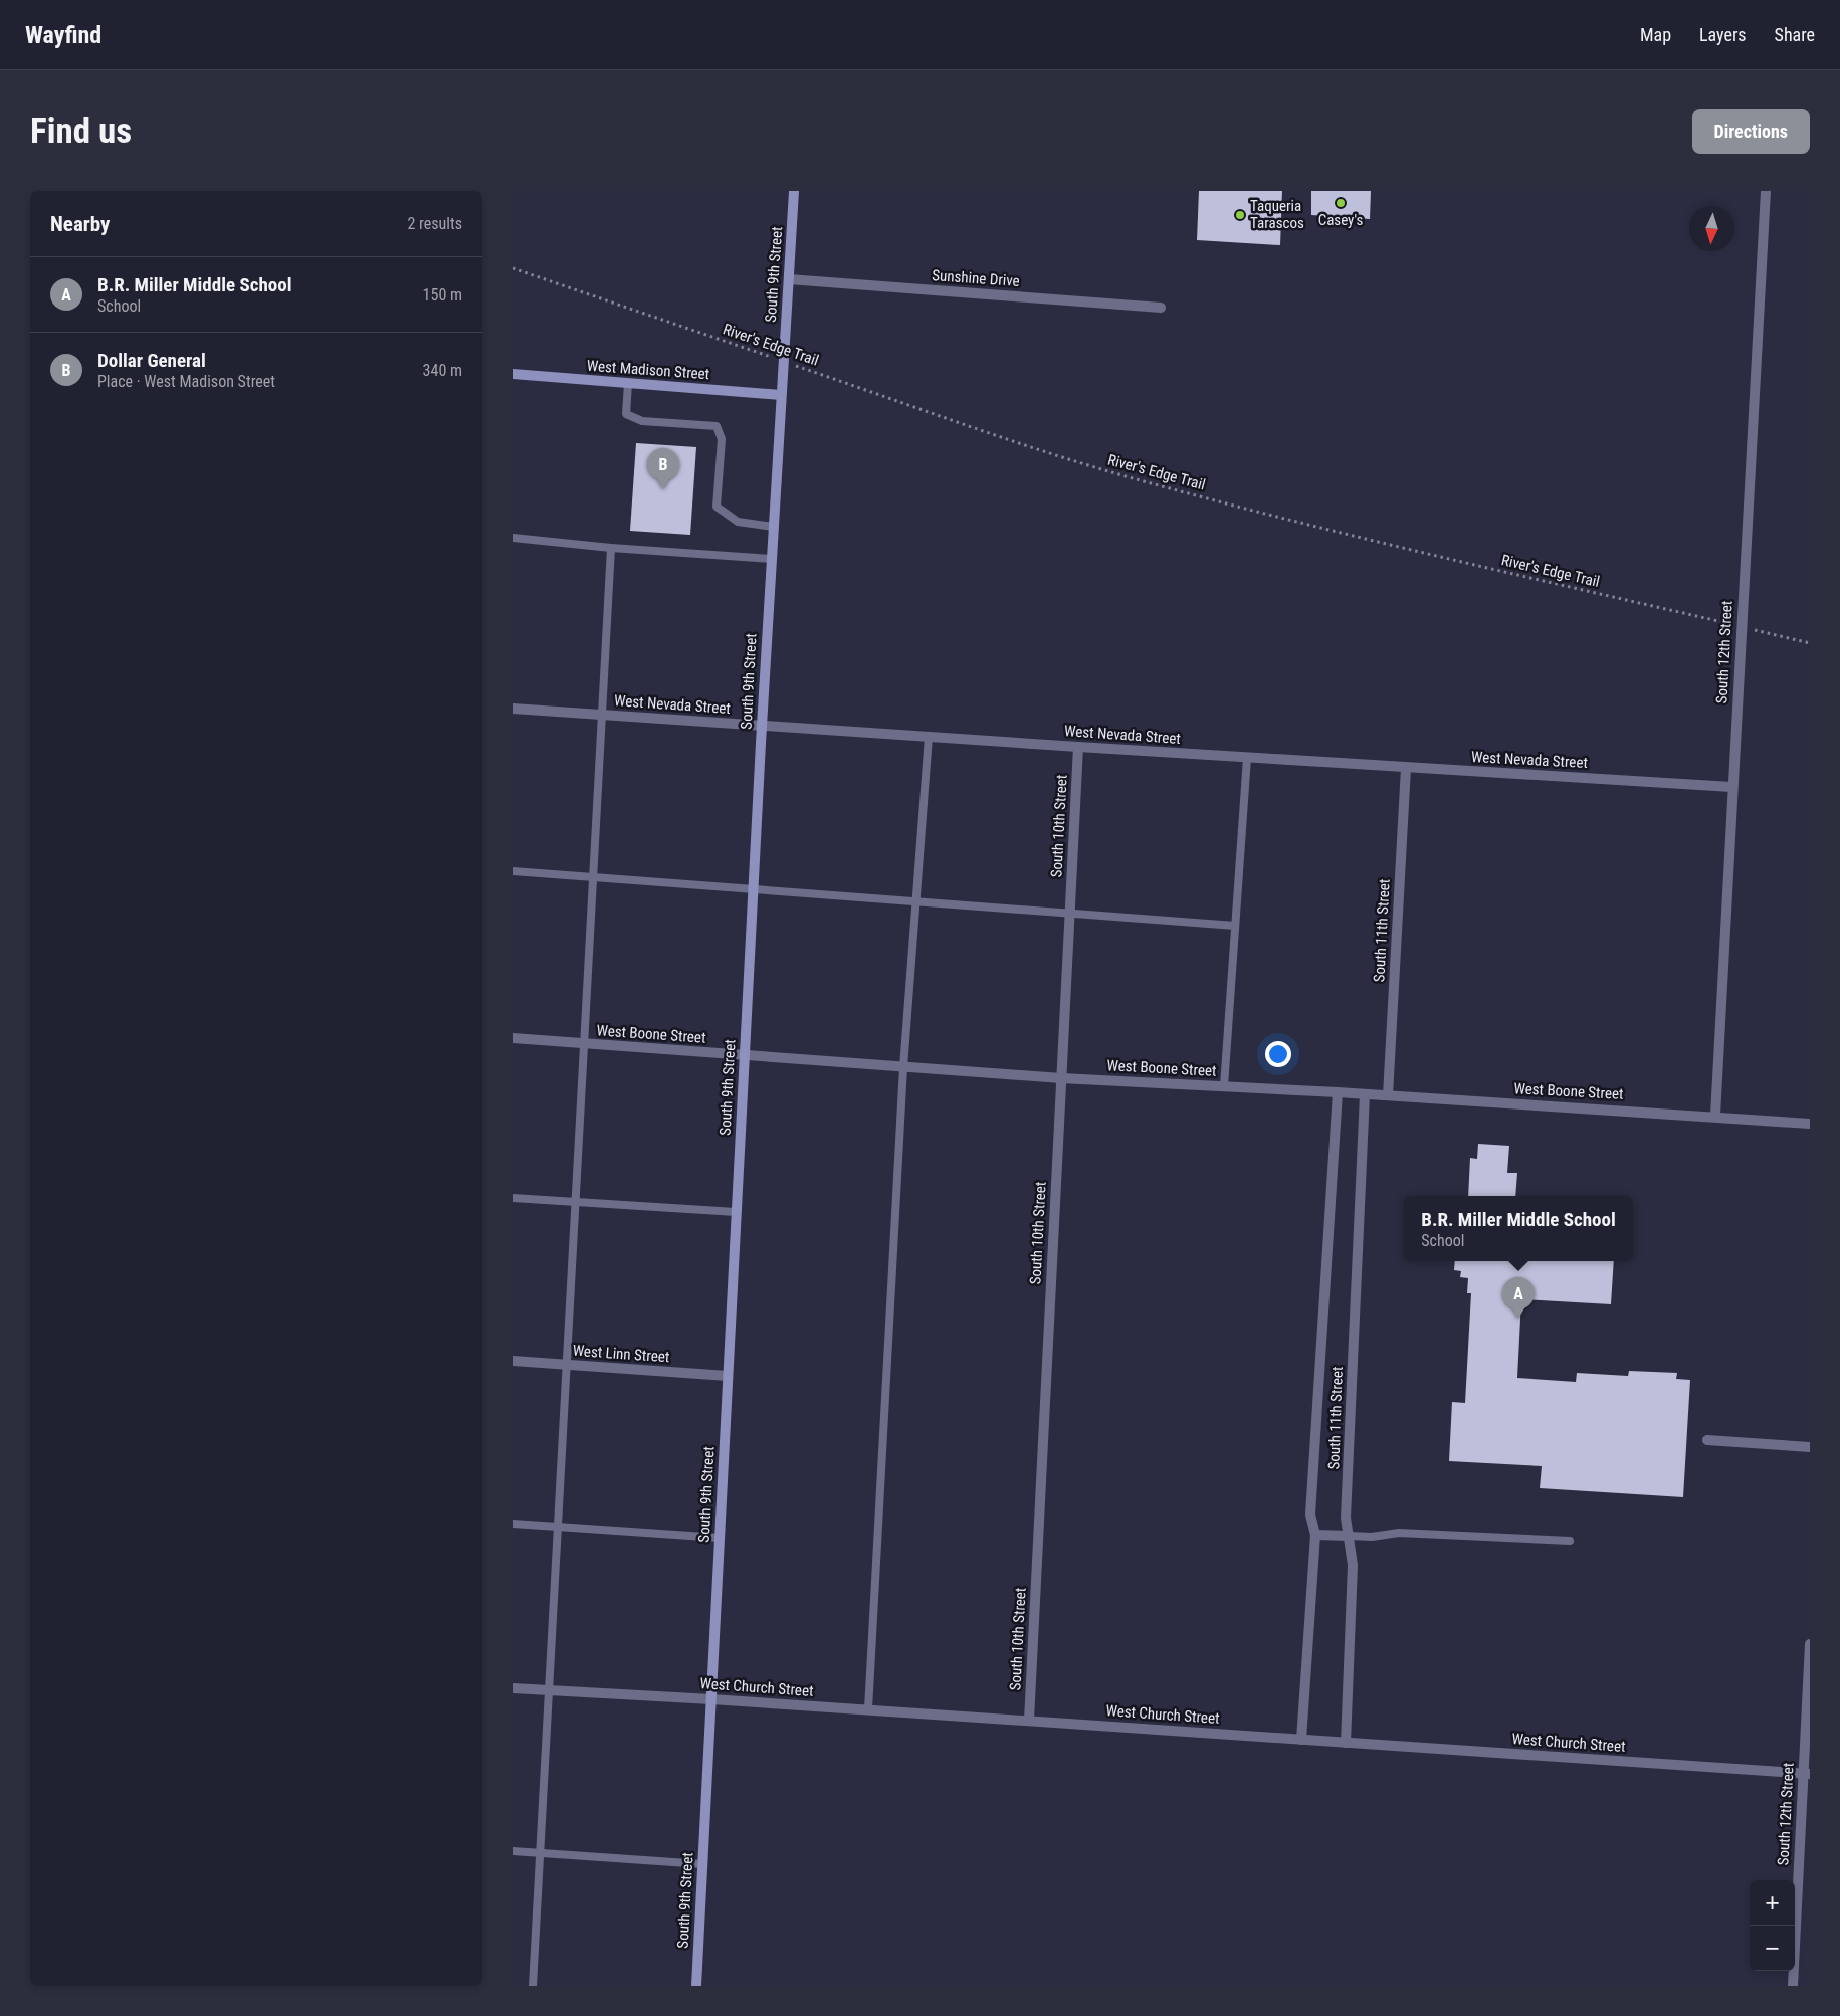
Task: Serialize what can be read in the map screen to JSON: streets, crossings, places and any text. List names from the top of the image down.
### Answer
{
  "streets": {
    "main road": ["South 9th Street", "West Madison Street"],
    "street": [
      "Sunshine Drive",
      "South 12th Street",
      "West Nevada Street",
      "South 10th Street",
      "South 11th Street",
      "West Boone Street",
      "West Linn Street",
      "West Church Street"
    ],
    "path": ["River's Edge Trail"]
  },
  "crossings": [
    ["South 9th Street", "Sunshine Drive"],
    ["South 9th Street", "River's Edge Trail"],
    ["South 9th Street", "West Madison Street"],
    ["South 9th Street", "West Nevada Street"],
    ["South 9th Street", "West Boone Street"],
    ["South 9th Street", "West Linn Street"],
    ["South 9th Street", "West Church Street"],
    ["River's Edge Trail", "South 12th Street"],
    ["South 12th Street", "West Nevada Street"],
    ["South 12th Street", "West Boone Street"],
    ["South 12th Street", "West Church Street"],
    ["West Nevada Street", "South 10th Street"],
    ["West Nevada Street", "South 11th Street"],
    ["South 10th Street", "West Boone Street"],
    ["South 10th Street", "West Church Street"],
    ["South 11th Street", "West Boone Street"],
    ["South 11th Street", "West Church Street"]
  ],
  "places": ["Casey's", "Taqueria Tarascos"],
  "north": "bottom",
  "page": {
    "header": "Wayfind",
    "nav": ["Map", "Layers", "Share"],
    "buttons": "Directions",
    "title": "Find us",
    "heading": ["Nearby", "2 results"],
    "list": [
      {
        "mark": "A",
        "name": "B.R. Miller Middle School",
        "note": "School",
        "value": "150 m"
      },
      {
        "mark": "B",
        "name": "Dollar General",
        "note": "Place · West Madison Street",
        "value": "340 m"
      }
    ],
    "pins": ["B", "A"],
    "popup": ["B.R. Miller Middle School", "School"],
    "map_buttons": ["+", "−"]
  }
}
